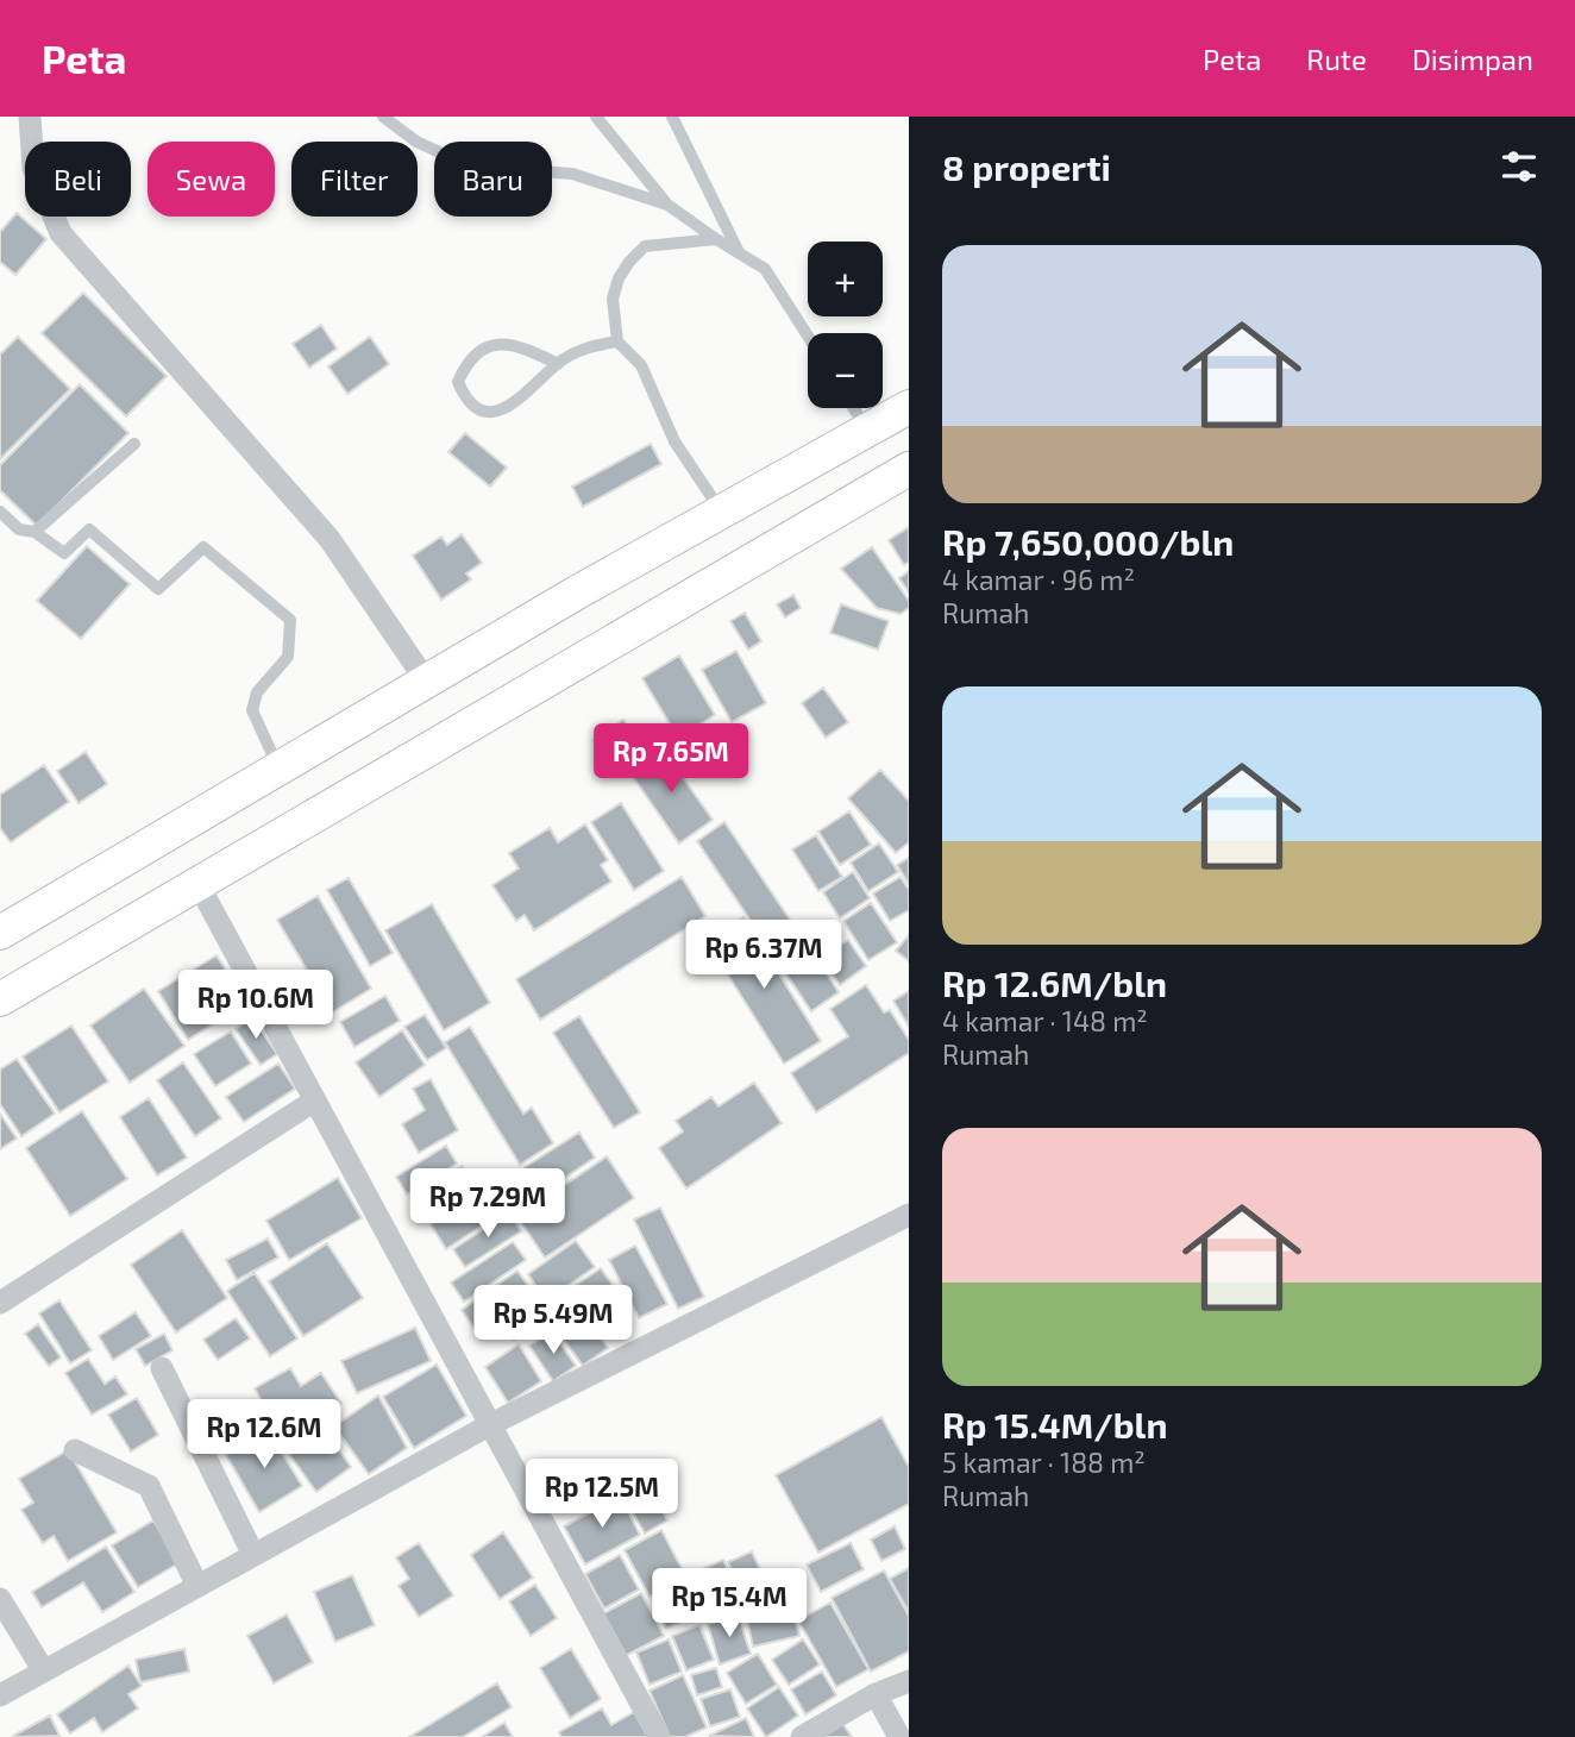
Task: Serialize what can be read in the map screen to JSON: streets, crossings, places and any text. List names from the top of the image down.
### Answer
{
  "page": {
    "header": "Peta",
    "nav": ["Peta", "Rute", "Disimpan"],
    "heading": "8 properti",
    "chip": [
      "Beli",
      "Sewa",
      "Filter",
      "Baru"
    ],
    "list": [
      {
        "name": "Rp 7,650,000/bln",
        "note": "4 kamar · 96 m² · Rumah"
      },
      {
        "name": "Rp 12.6M/bln",
        "note": "4 kamar · 148 m² · Rumah"
      },
      {
        "name": "Rp 15.4M/bln",
        "note": "5 kamar · 188 m² · Rumah"
      }
    ],
    "map_buttons": ["+", "−"],
    "price": [
      "Rp 7.65M",
      "Rp 6.37M",
      "Rp 10.6M",
      "Rp 7.29M",
      "Rp 5.49M",
      "Rp 12.6M",
      "Rp 12.5M",
      "Rp 15.4M"
    ]
  }
}
